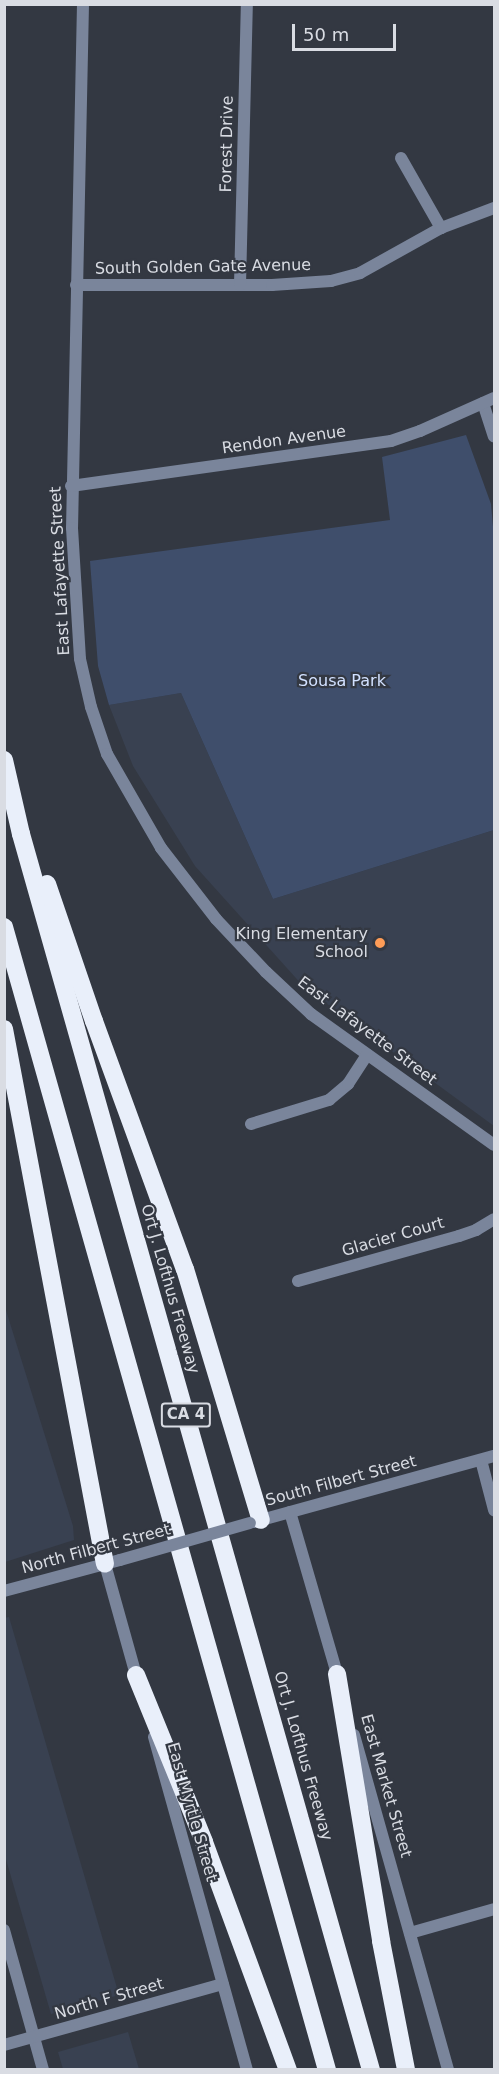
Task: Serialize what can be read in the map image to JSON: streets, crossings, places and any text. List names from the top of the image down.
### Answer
{
  "streets": {
    "highway": ["Ort J. Lofthus Freeway", "CA 4"],
    "street": [
      "Forest Drive",
      "South Golden Gate Avenue",
      "Rendon Avenue",
      "East Lafayette Street",
      "Glacier Court",
      "South Filbert Street",
      "North Filbert Street",
      "East Market Street",
      "East Myrtle Street",
      "North F Street"
    ]
  },
  "crossings": [
    ["Forest Drive", "South Golden Gate Avenue"],
    ["South Golden Gate Avenue", "East Lafayette Street"],
    ["Rendon Avenue", "East Lafayette Street"],
    ["South Filbert Street", "North Filbert Street"],
    ["South Filbert Street", "East Market Street"],
    ["North Filbert Street", "East Myrtle Street"],
    ["East Myrtle Street", "North F Street"]
  ],
  "parks": ["Sousa Park"],
  "places": ["King Elementary School"],
  "scale_bar": "50 m"
}
